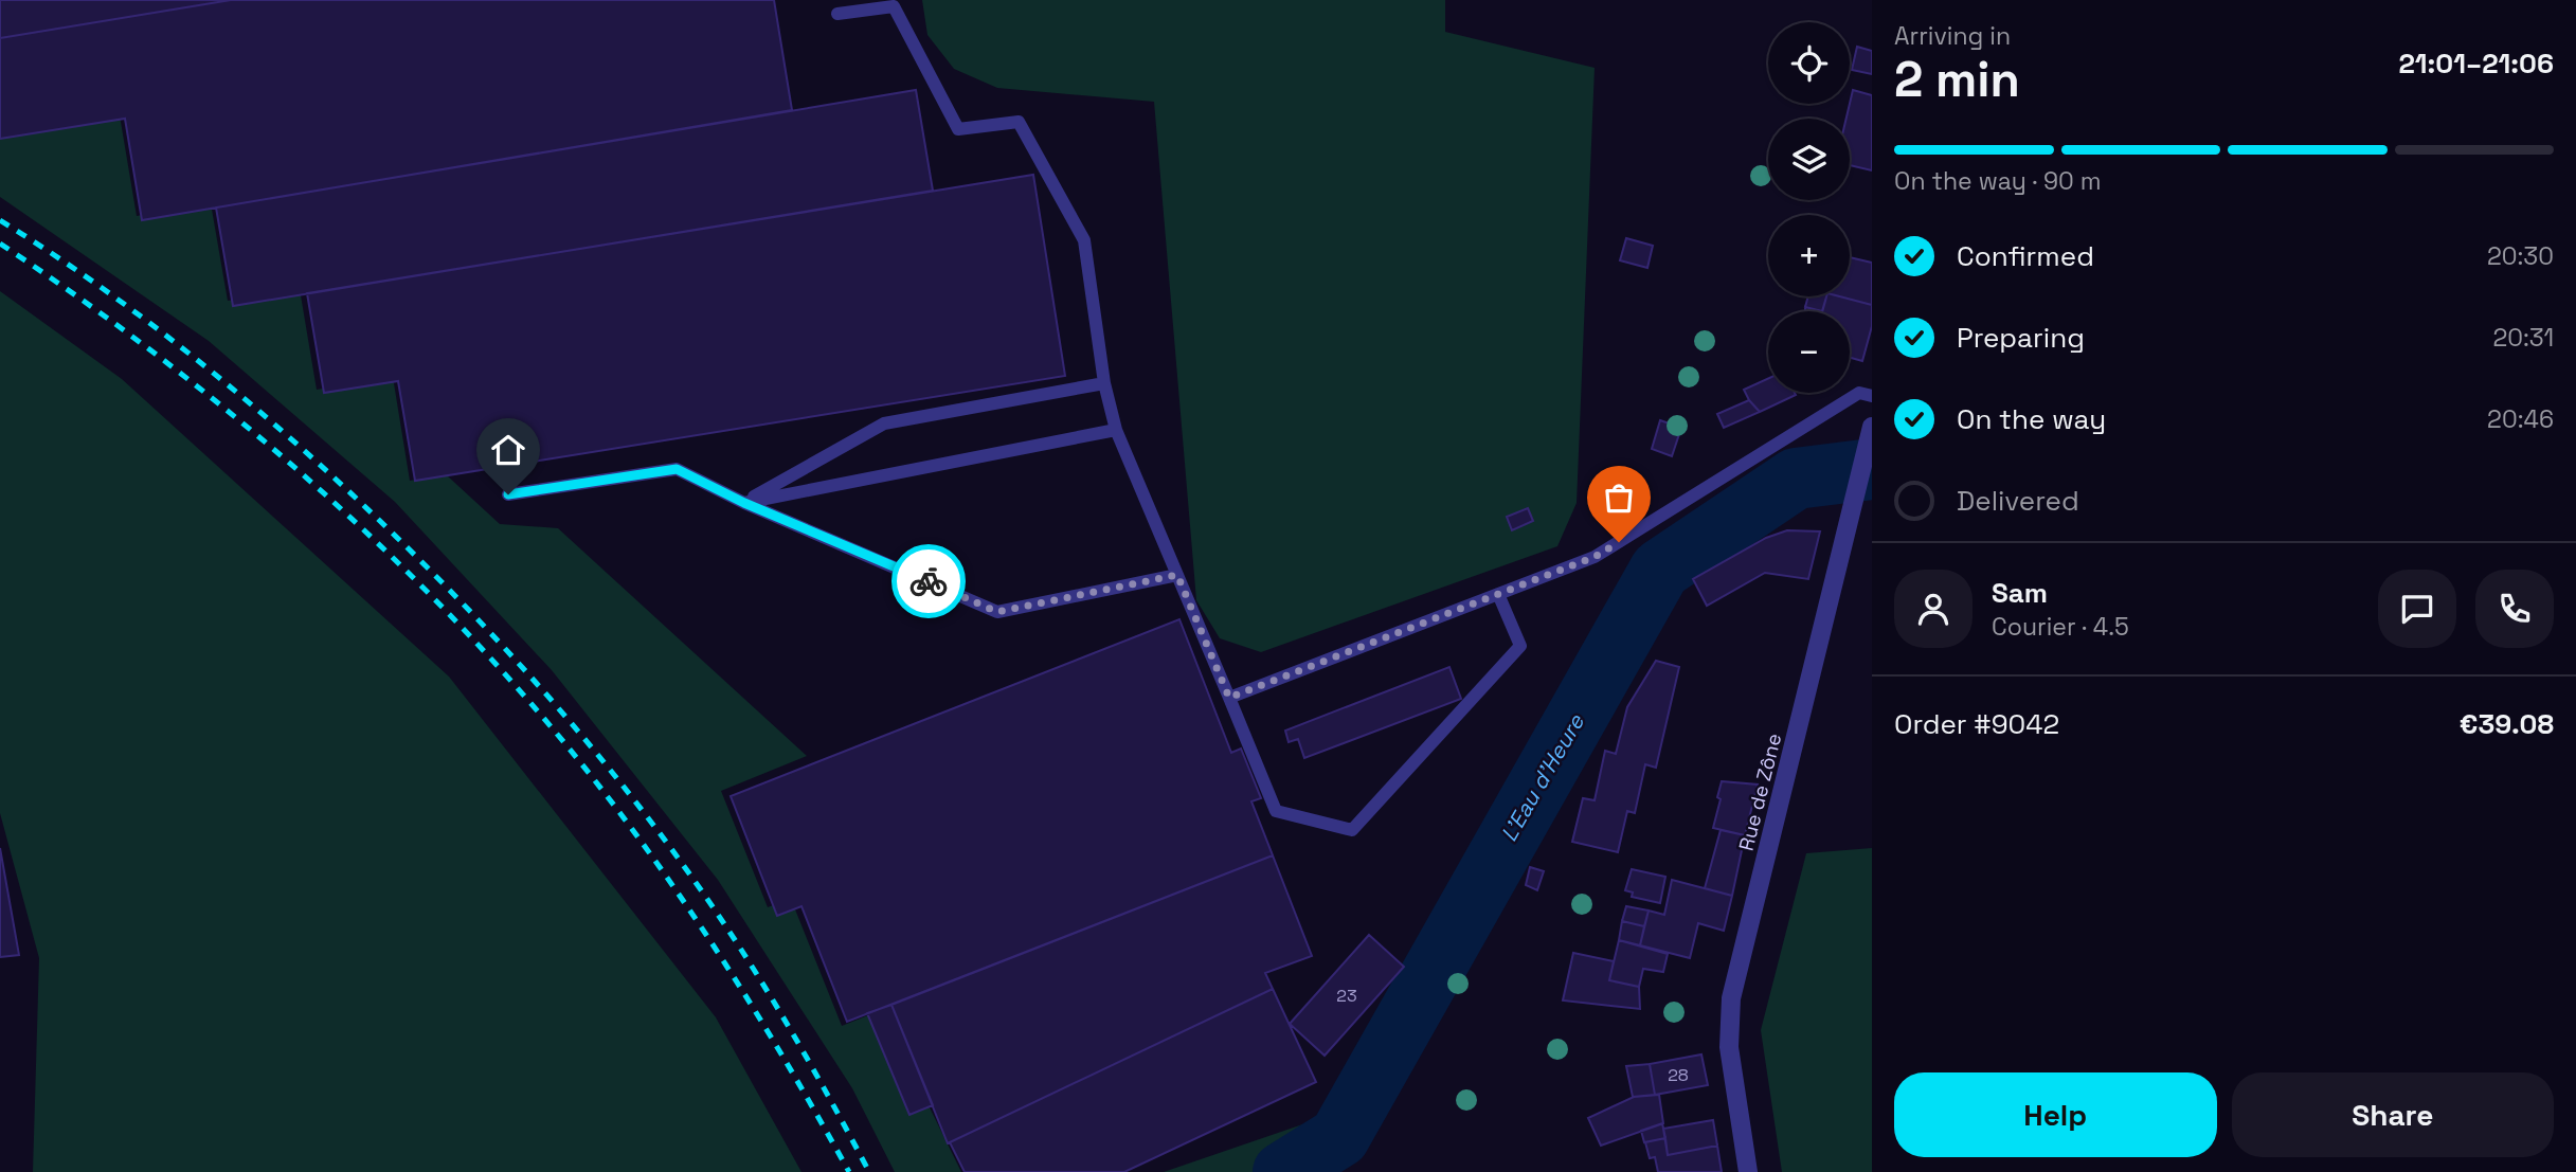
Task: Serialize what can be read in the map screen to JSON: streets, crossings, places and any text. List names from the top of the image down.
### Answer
{
  "streets": {
    "street": ["Rue de Zône"]
  },
  "water": ["L'Eau d'Heure"],
  "house_numbers": ["23", "28"],
  "page": {
    "heading": ["2 min", "Arriving in", "21:01–21:06"],
    "panel": [
      "Sam",
      "Courier · 4.5",
      "Order #9042",
      "€39.08"
    ],
    "map_buttons": ["+", "−"],
    "bar": "On the way · 90 m",
    "list": [
      ["Confirmed", "20:30"],
      ["Preparing", "20:31"],
      ["On the way", "20:46"],
      "Delivered"
    ],
    "buttons": ["Help", "Share"]
  }
}
